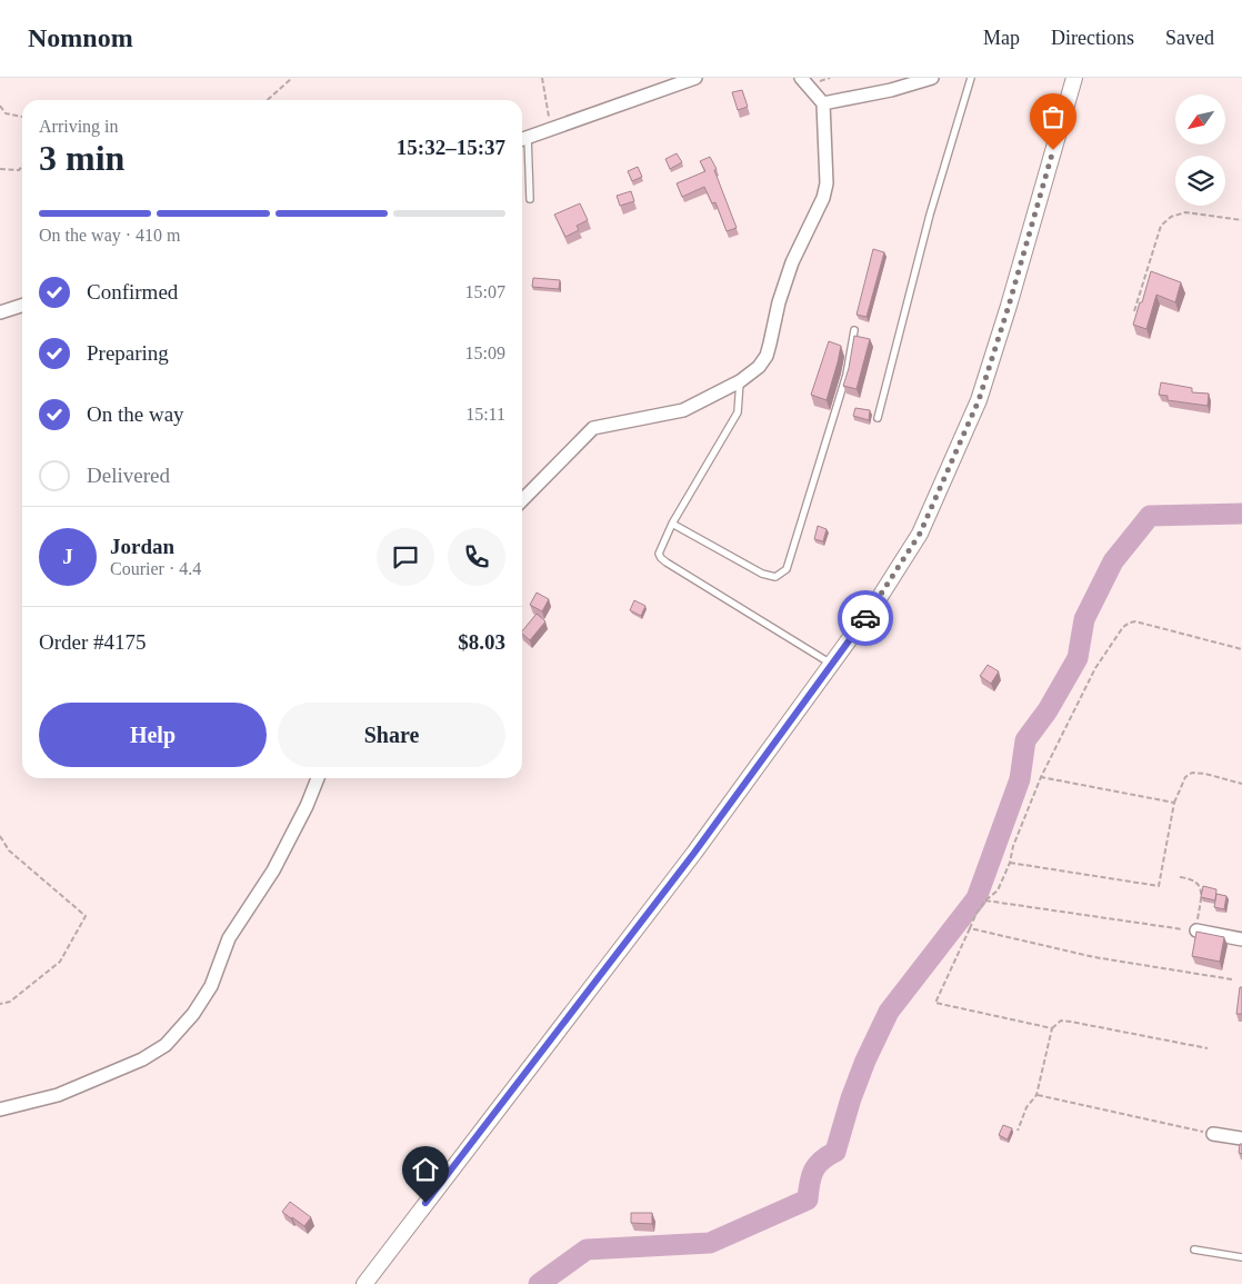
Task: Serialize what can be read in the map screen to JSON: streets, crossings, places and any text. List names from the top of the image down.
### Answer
{
  "north": "bottom left",
  "page": {
    "header": "Nomnom",
    "nav": ["Map", "Directions", "Saved"],
    "heading": ["3 min", "Arriving in", "15:32–15:37"],
    "panel": [
      "Jordan",
      "Courier · 4.4",
      "Order #4175",
      "$8.03"
    ],
    "bar": "On the way · 410 m",
    "list": [
      ["Confirmed", "15:07"],
      ["Preparing", "15:09"],
      ["On the way", "15:11"],
      "Delivered"
    ],
    "round": "J",
    "buttons": ["Help", "Share"]
  }
}
